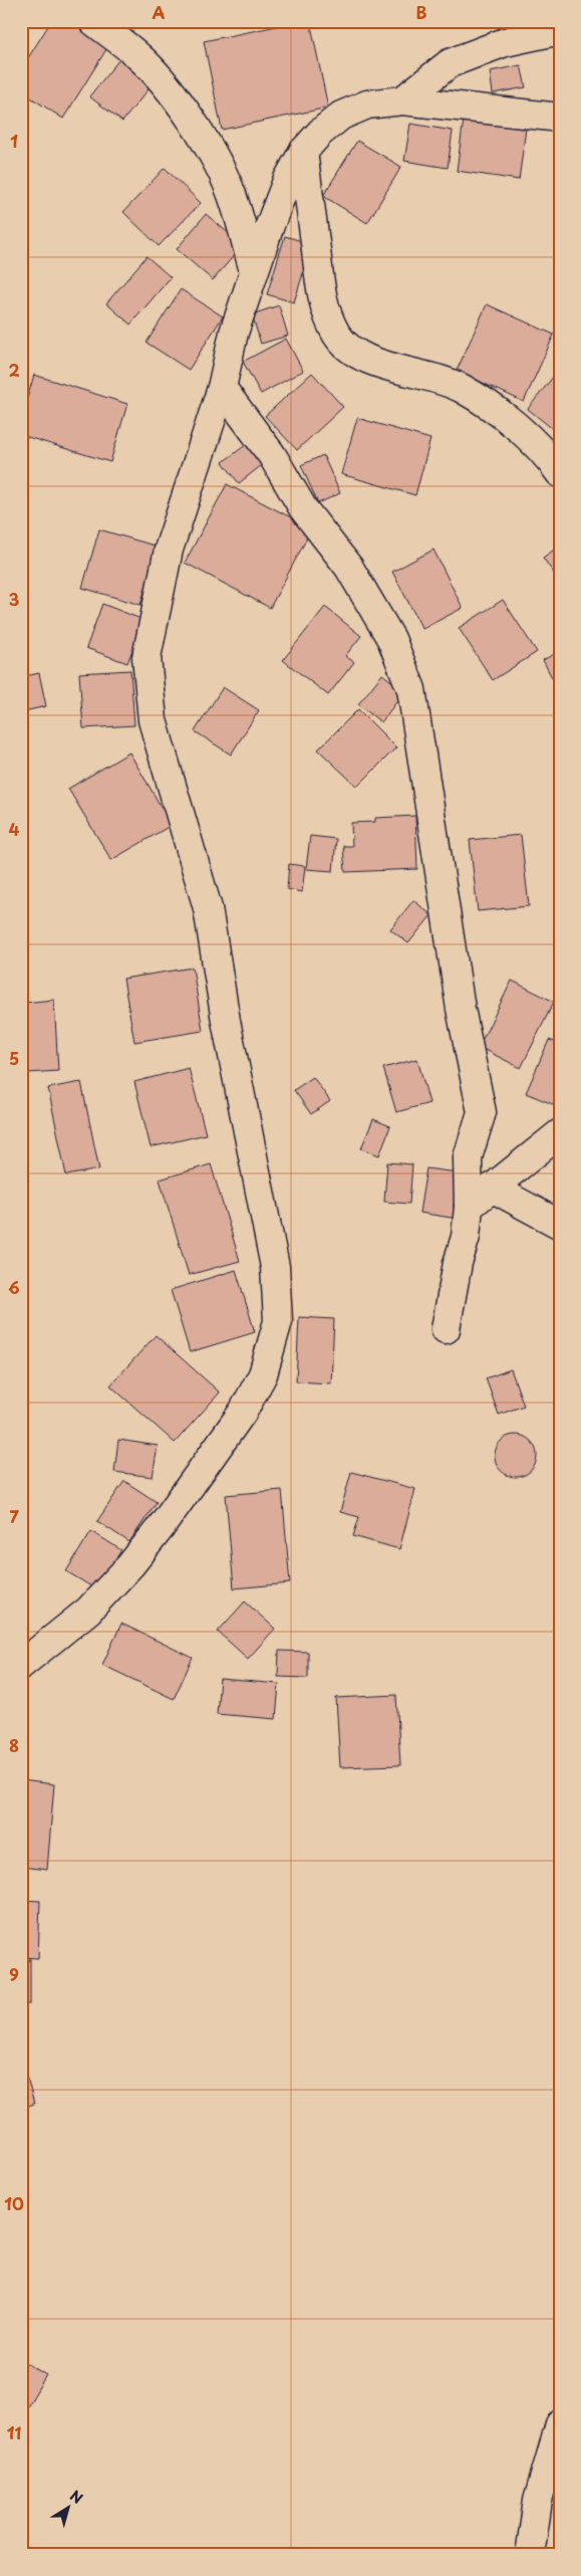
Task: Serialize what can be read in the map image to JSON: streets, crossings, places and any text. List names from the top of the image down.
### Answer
{
  "north": "top right",
  "grid": {
    "columns": ["A", "B"],
    "rows": [
      "1",
      "2",
      "3",
      "4",
      "5",
      "6",
      "7",
      "8",
      "9",
      "10",
      "11"
    ]
  }
}
